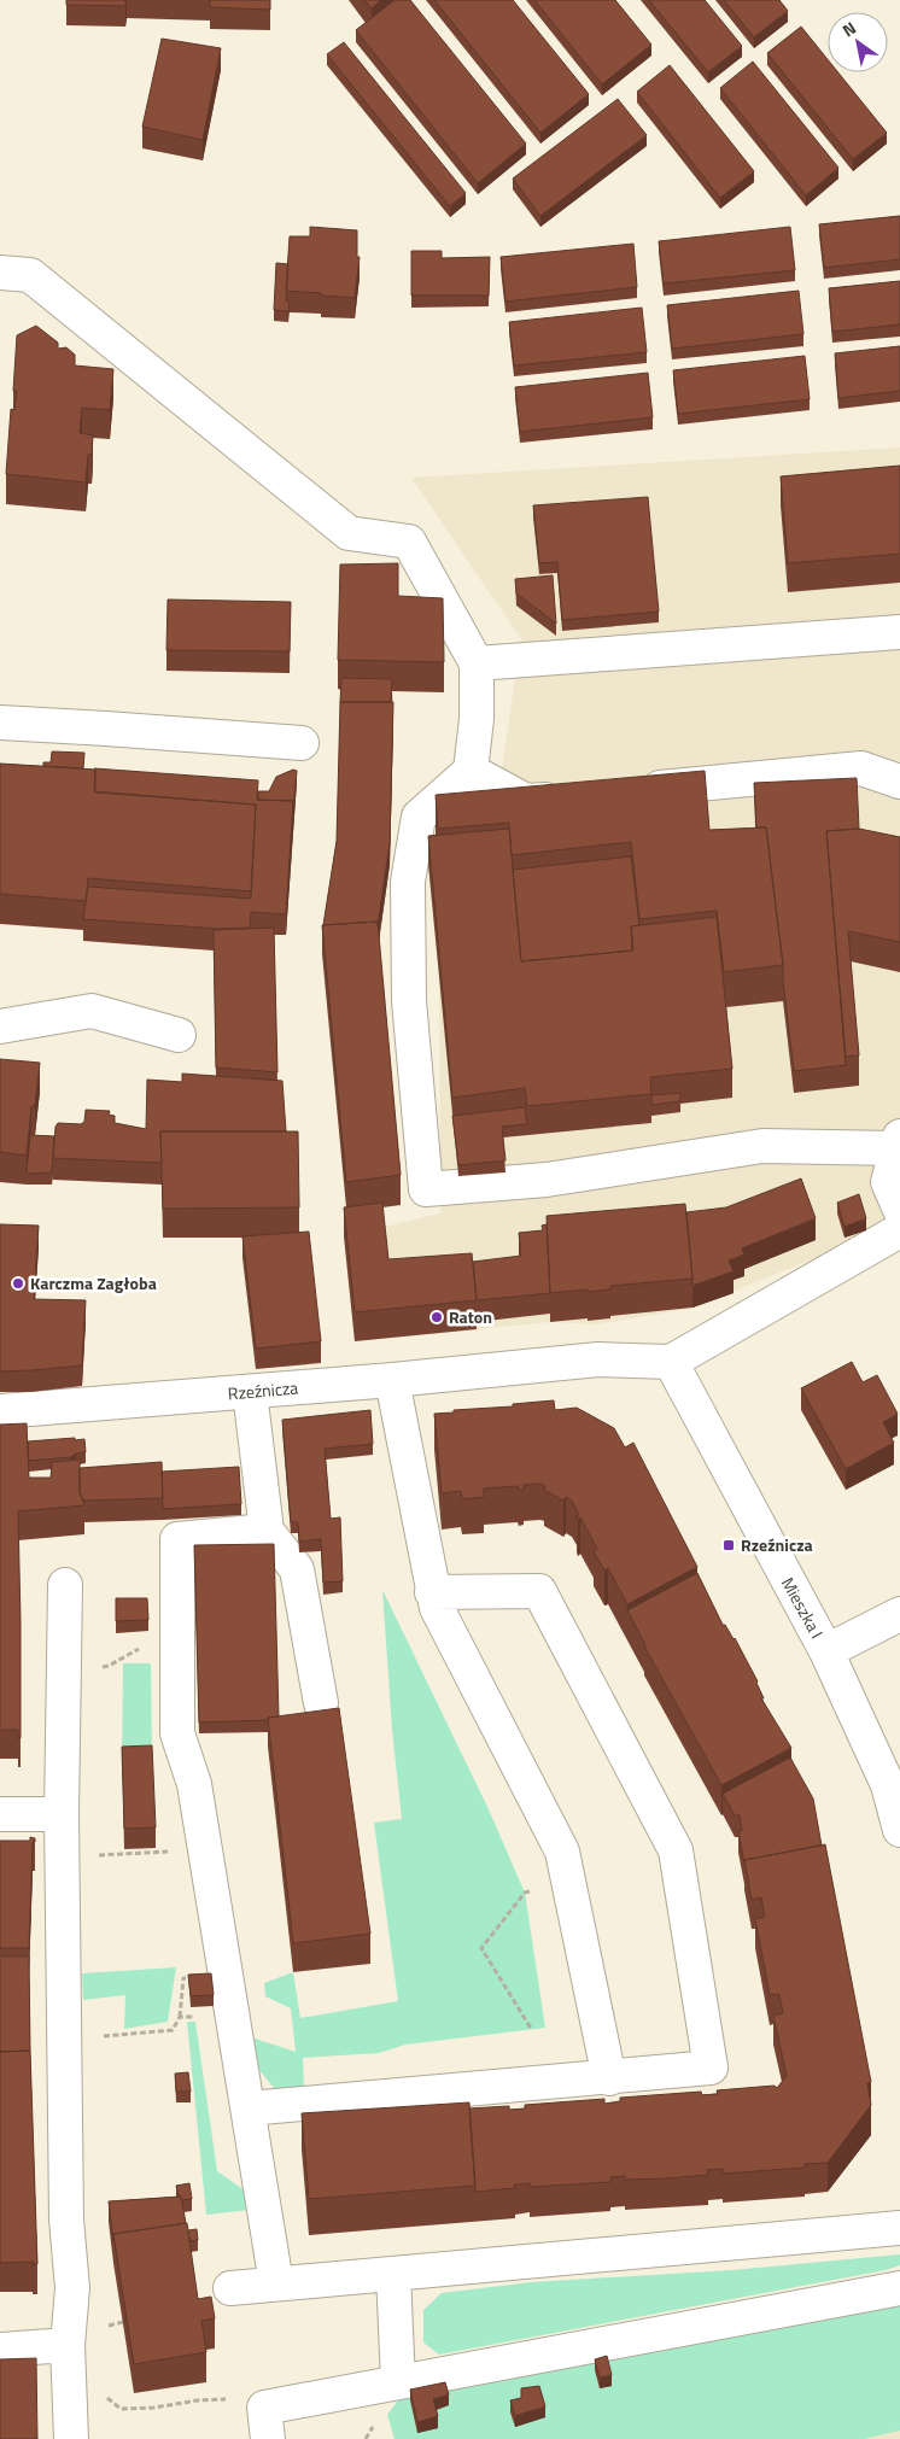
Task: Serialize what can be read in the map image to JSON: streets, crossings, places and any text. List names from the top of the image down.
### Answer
{
  "streets": {
    "street": ["Rzeźnicza", "Mieszka I"]
  },
  "crossings": [
    ["Rzeźnicza", "Mieszka I"]
  ],
  "places": {
    "other": ["Karczma Zagłoba", "Raton"],
    "transit": ["Rzeźnicza"]
  },
  "north": "top left"
}
